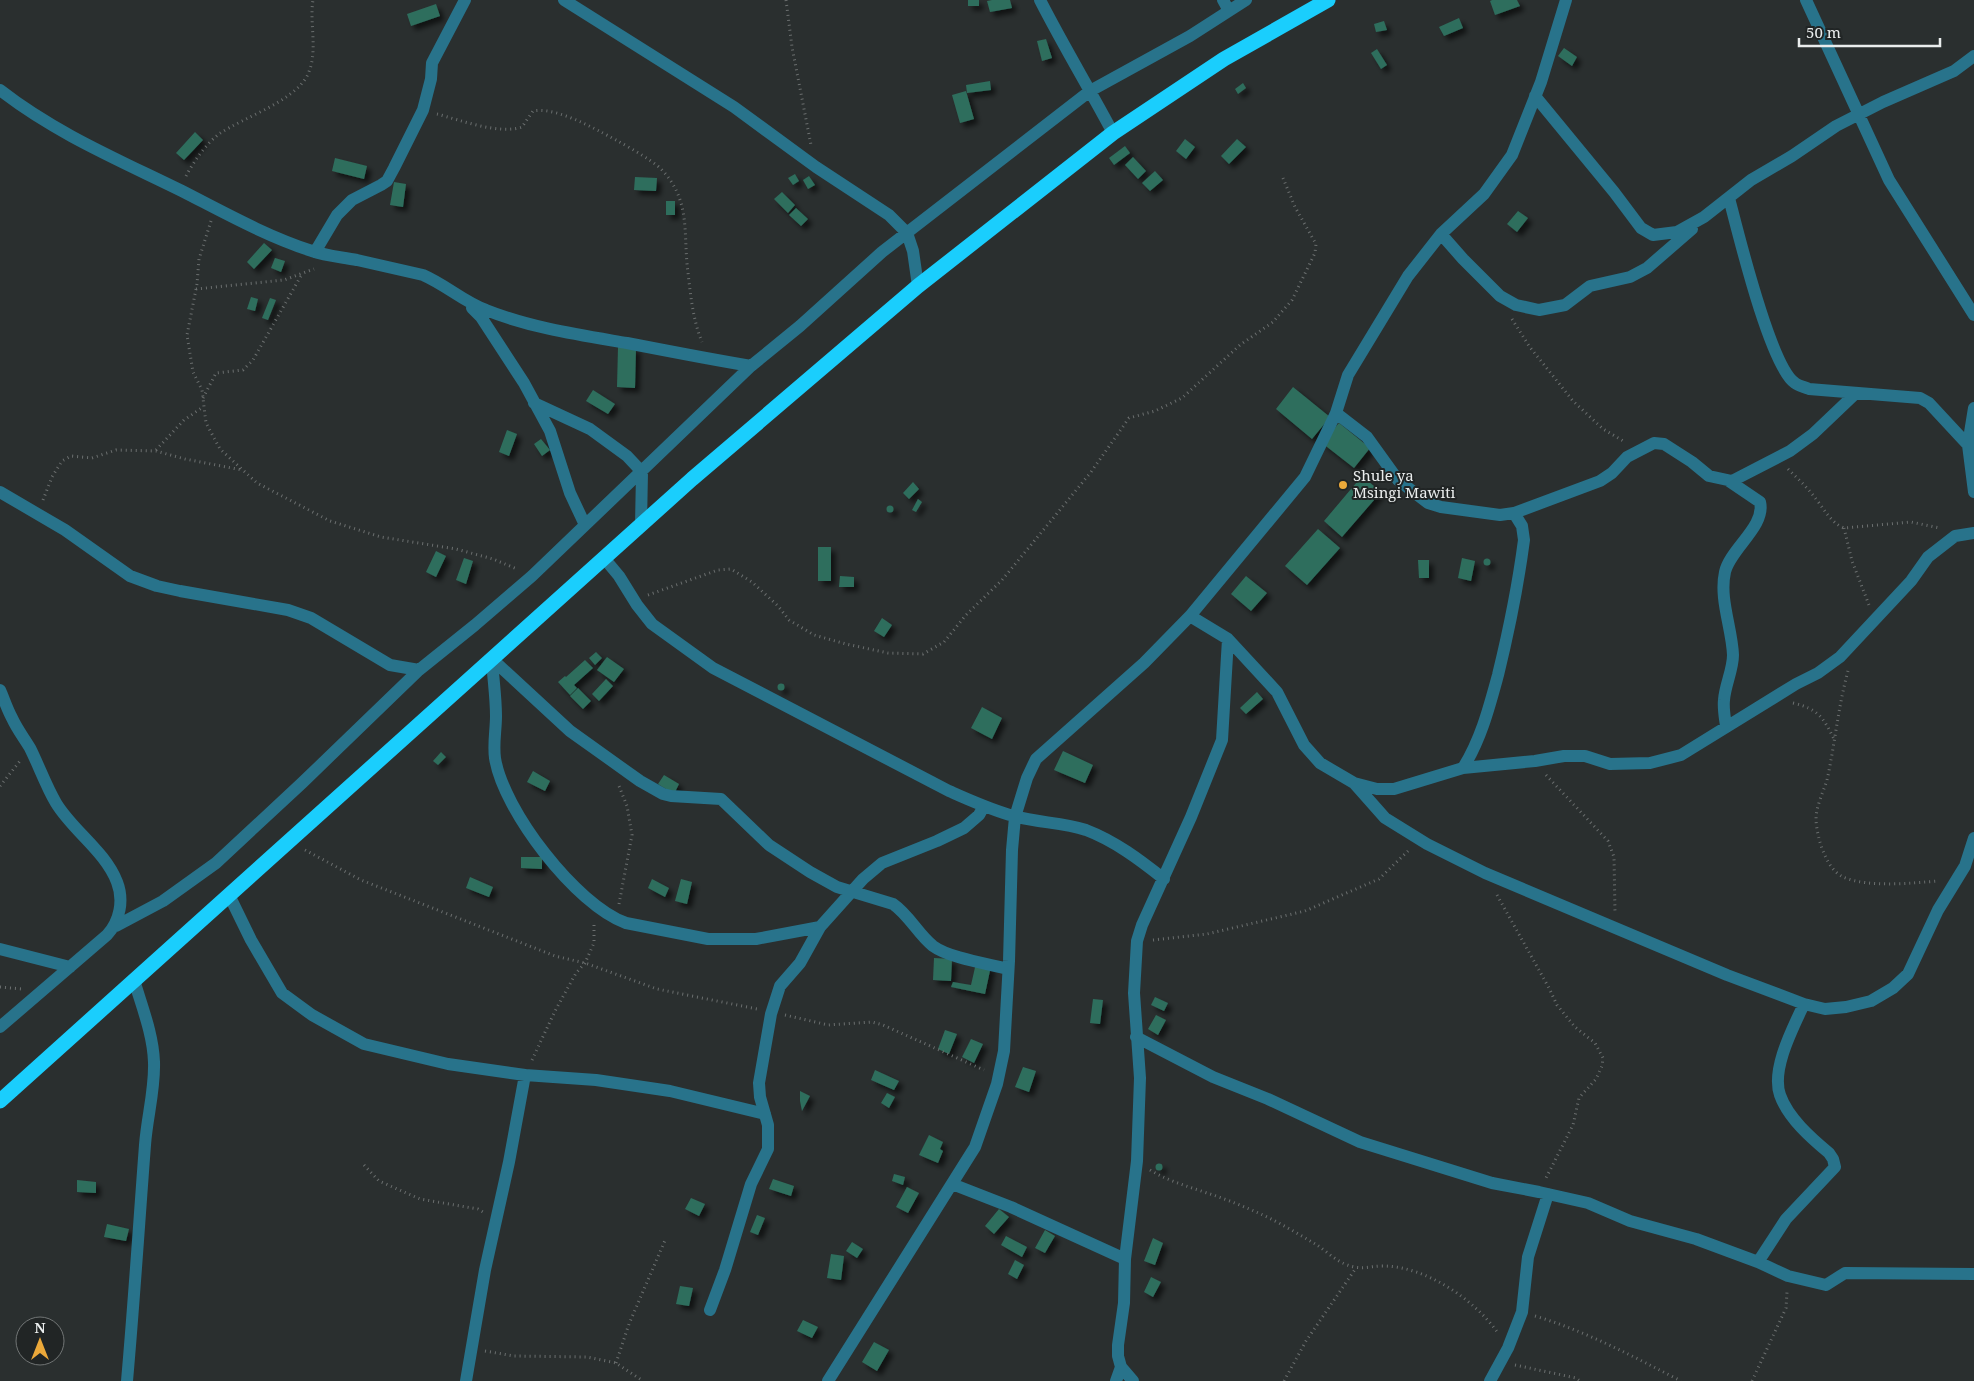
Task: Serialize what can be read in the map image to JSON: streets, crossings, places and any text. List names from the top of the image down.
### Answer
{
  "places": ["Shule ya Msingi Mawiti"],
  "scale_bar": "50 m",
  "north": "top"
}
